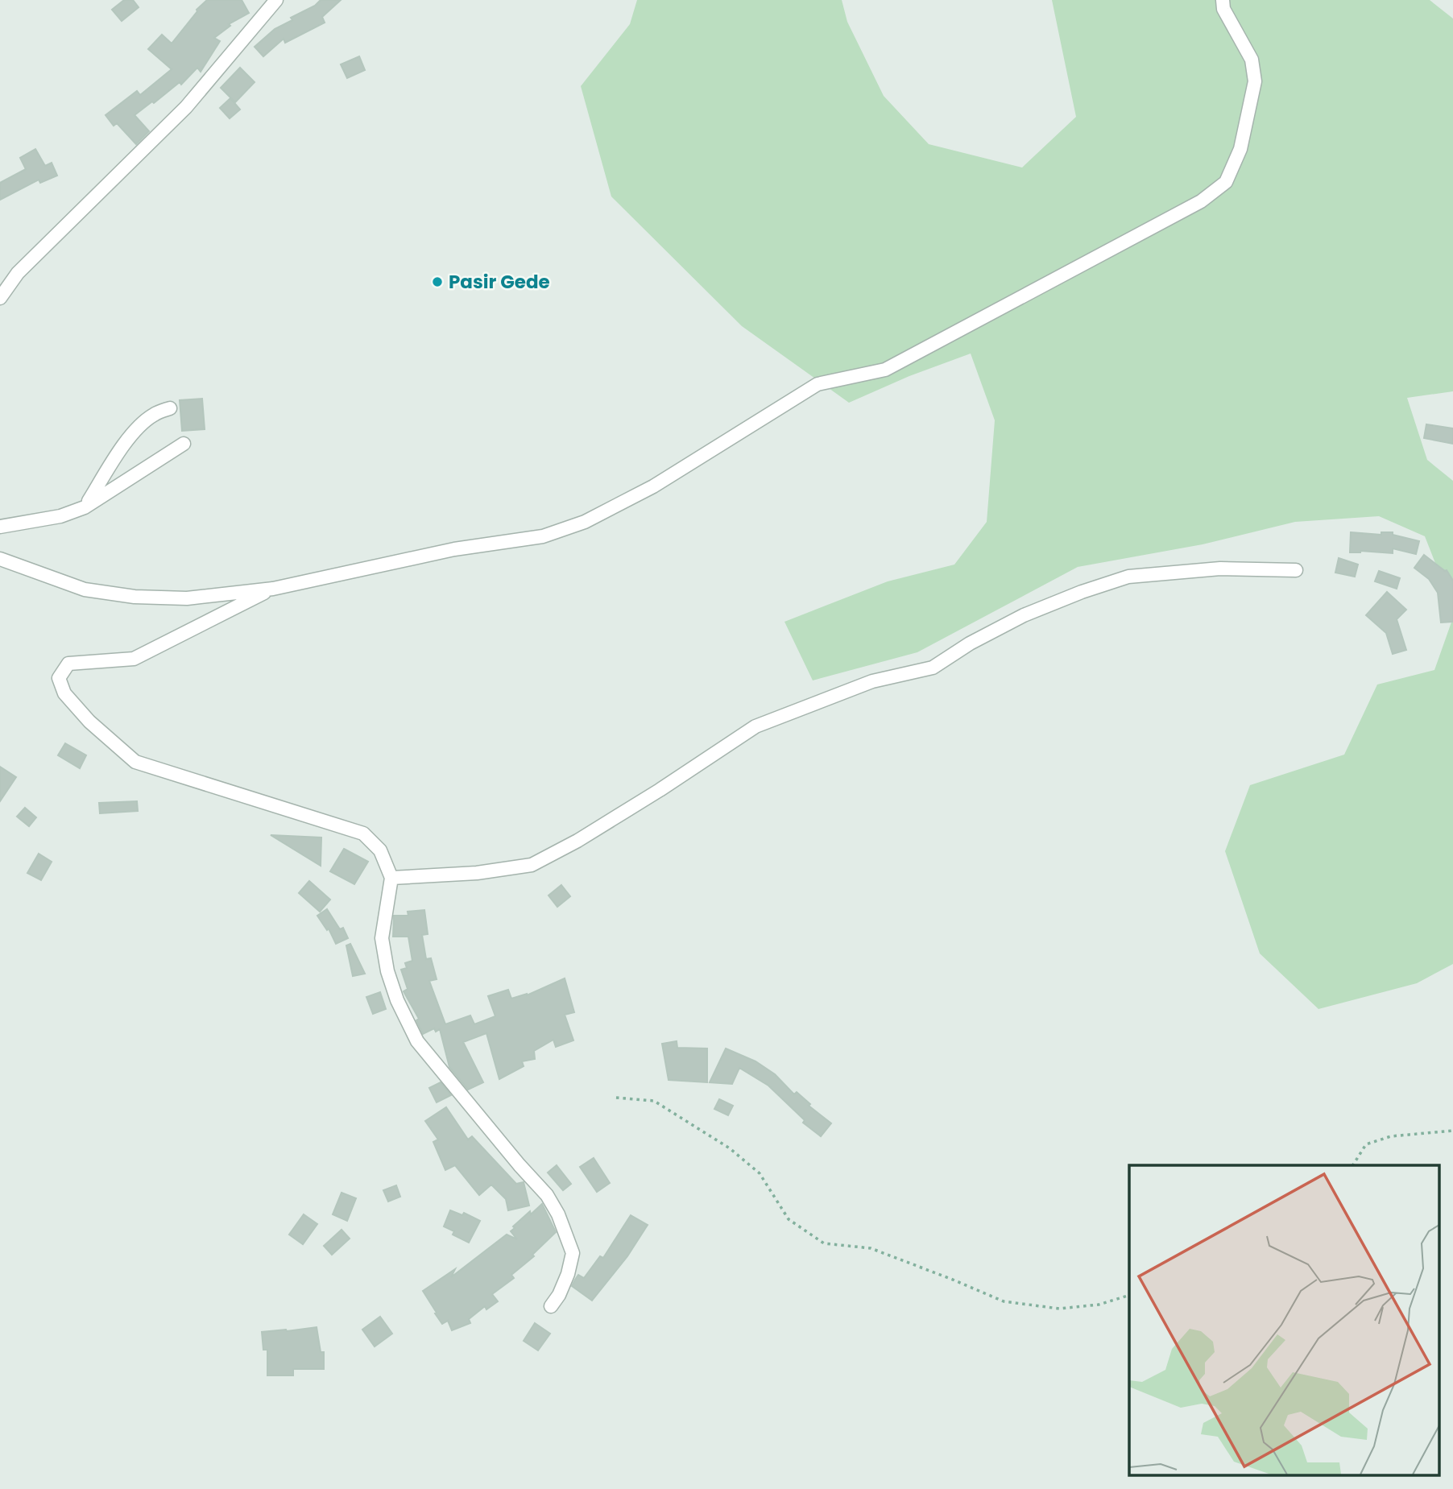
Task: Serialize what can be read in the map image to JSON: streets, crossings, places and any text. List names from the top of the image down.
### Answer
{
  "places": ["Pasir Gede"]
}
